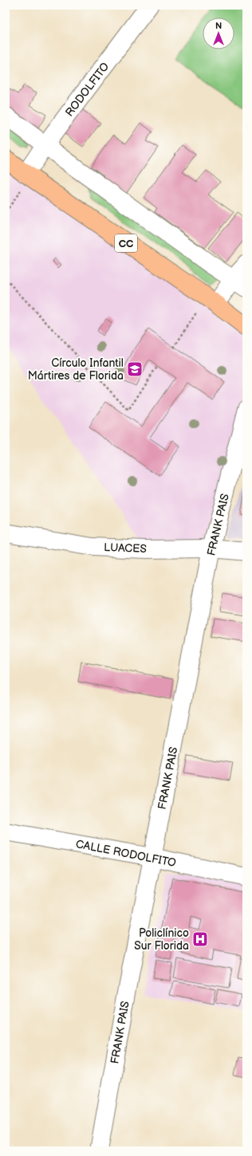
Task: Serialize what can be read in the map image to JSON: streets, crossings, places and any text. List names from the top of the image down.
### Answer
{
  "streets": {
    "highway": ["CC"],
    "street": [
      "RODOLFITO",
      "FRANK PAIS",
      "LUACES",
      "CALLE RODOLFITO"
    ]
  },
  "crossings": [
    ["RODOLFITO", "CC"],
    ["FRANK PAIS", "LUACES"],
    ["FRANK PAIS", "CALLE RODOLFITO"]
  ],
  "places": {
    "school or university": ["Círculo Infantil Mártires de Florida"],
    "hospital": ["Policlínico Sur Florida"]
  },
  "north": "top"
}
